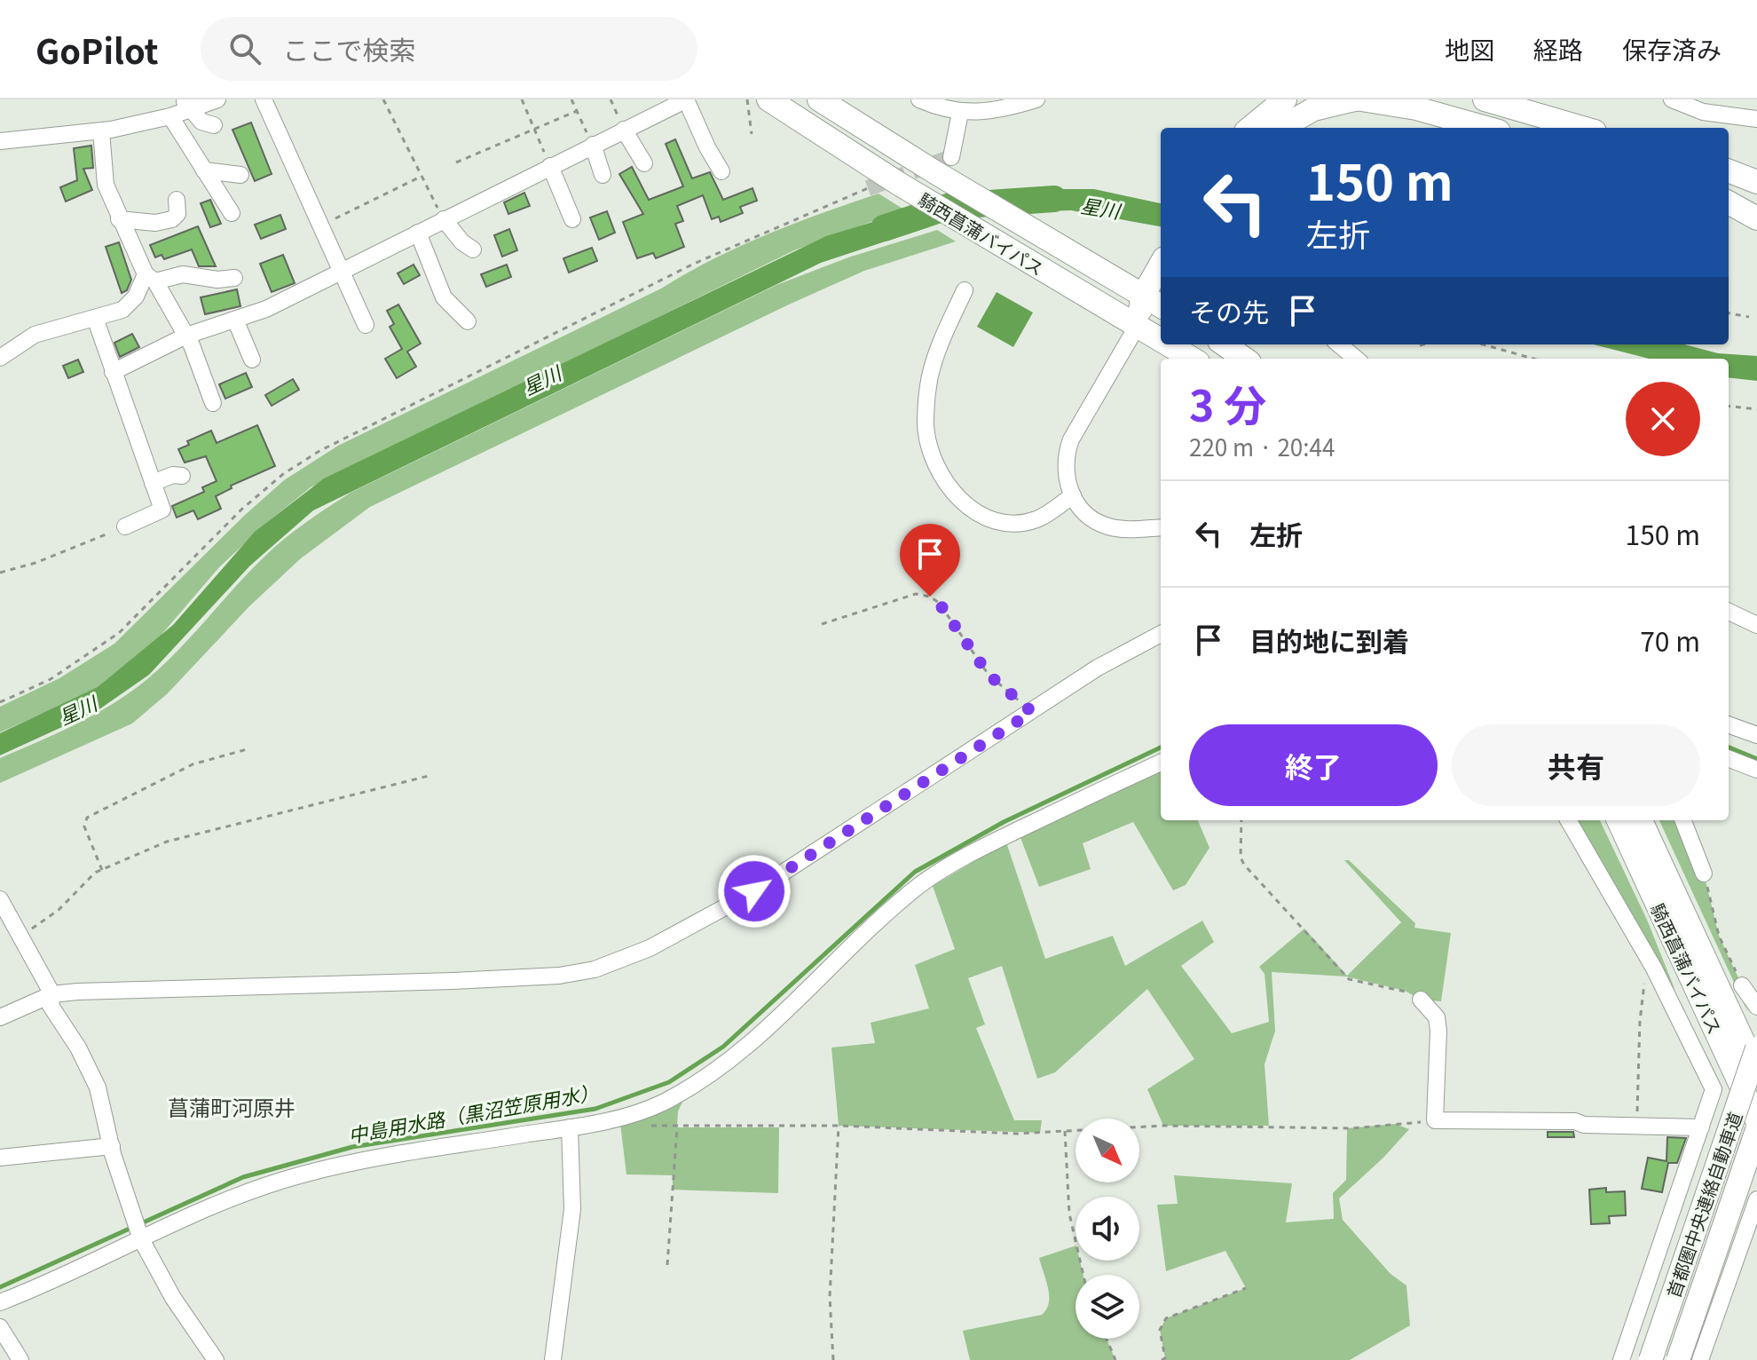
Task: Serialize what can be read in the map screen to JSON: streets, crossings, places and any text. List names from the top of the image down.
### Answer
{
  "streets": {
    "highway": ["騎西菖蒲バイパス", "首都圏中央連絡自動車道"]
  },
  "districts": ["菖蒲町河原井"],
  "water": ["星川", "中島用水路（黒沼笠原用水）"],
  "north": "bottom right",
  "page": {
    "header": "GoPilot",
    "search": "ここで検索",
    "nav": ["地図", "経路", "保存済み"],
    "turn": ["150 m", "左折"],
    "then": "その先",
    "heading": ["3 分", "220 m · 20:44"],
    "list": [
      {
        "name": "左折",
        "value": "150 m"
      },
      {
        "name": "目的地に到着",
        "value": "70 m"
      }
    ],
    "buttons": ["終了", "共有"]
  }
}
